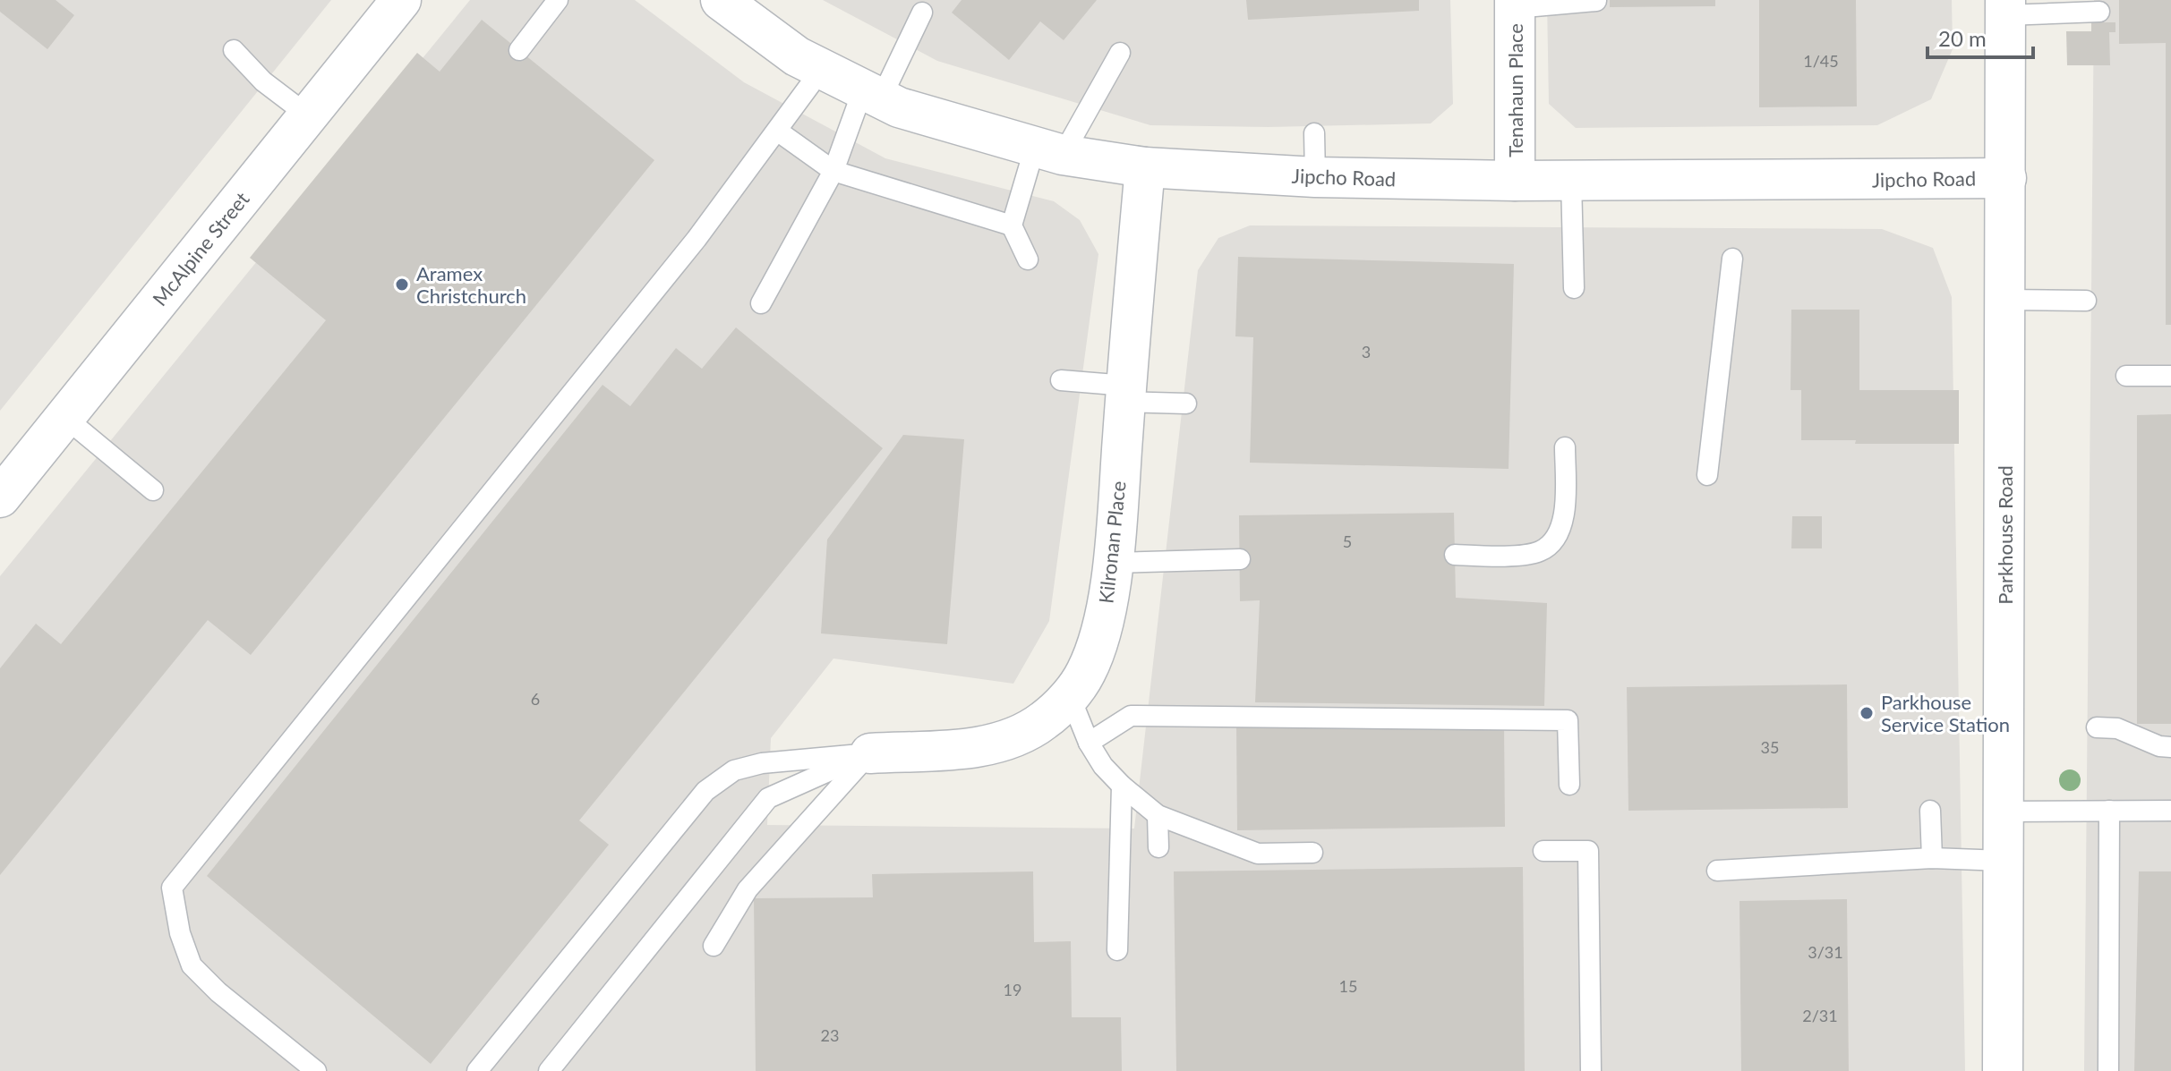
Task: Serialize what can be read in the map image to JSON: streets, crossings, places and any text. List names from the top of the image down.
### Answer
{
  "streets": {
    "street": [
      "Tenahaun Place",
      "Jipcho Road",
      "McAlpine Street",
      "Parkhouse Road",
      "Kilronan Place"
    ]
  },
  "crossings": [
    ["Tenahaun Place", "Jipcho Road"],
    ["Jipcho Road", "Parkhouse Road"],
    ["Jipcho Road", "Kilronan Place"]
  ],
  "places": ["Aramex Christchurch", "Parkhouse Service Station"],
  "house_numbers": [
    "1/45",
    "3",
    "5",
    "6",
    "35",
    "3/31",
    "15",
    "19",
    "2/31",
    "23"
  ],
  "scale_bar": "20 m"
}
